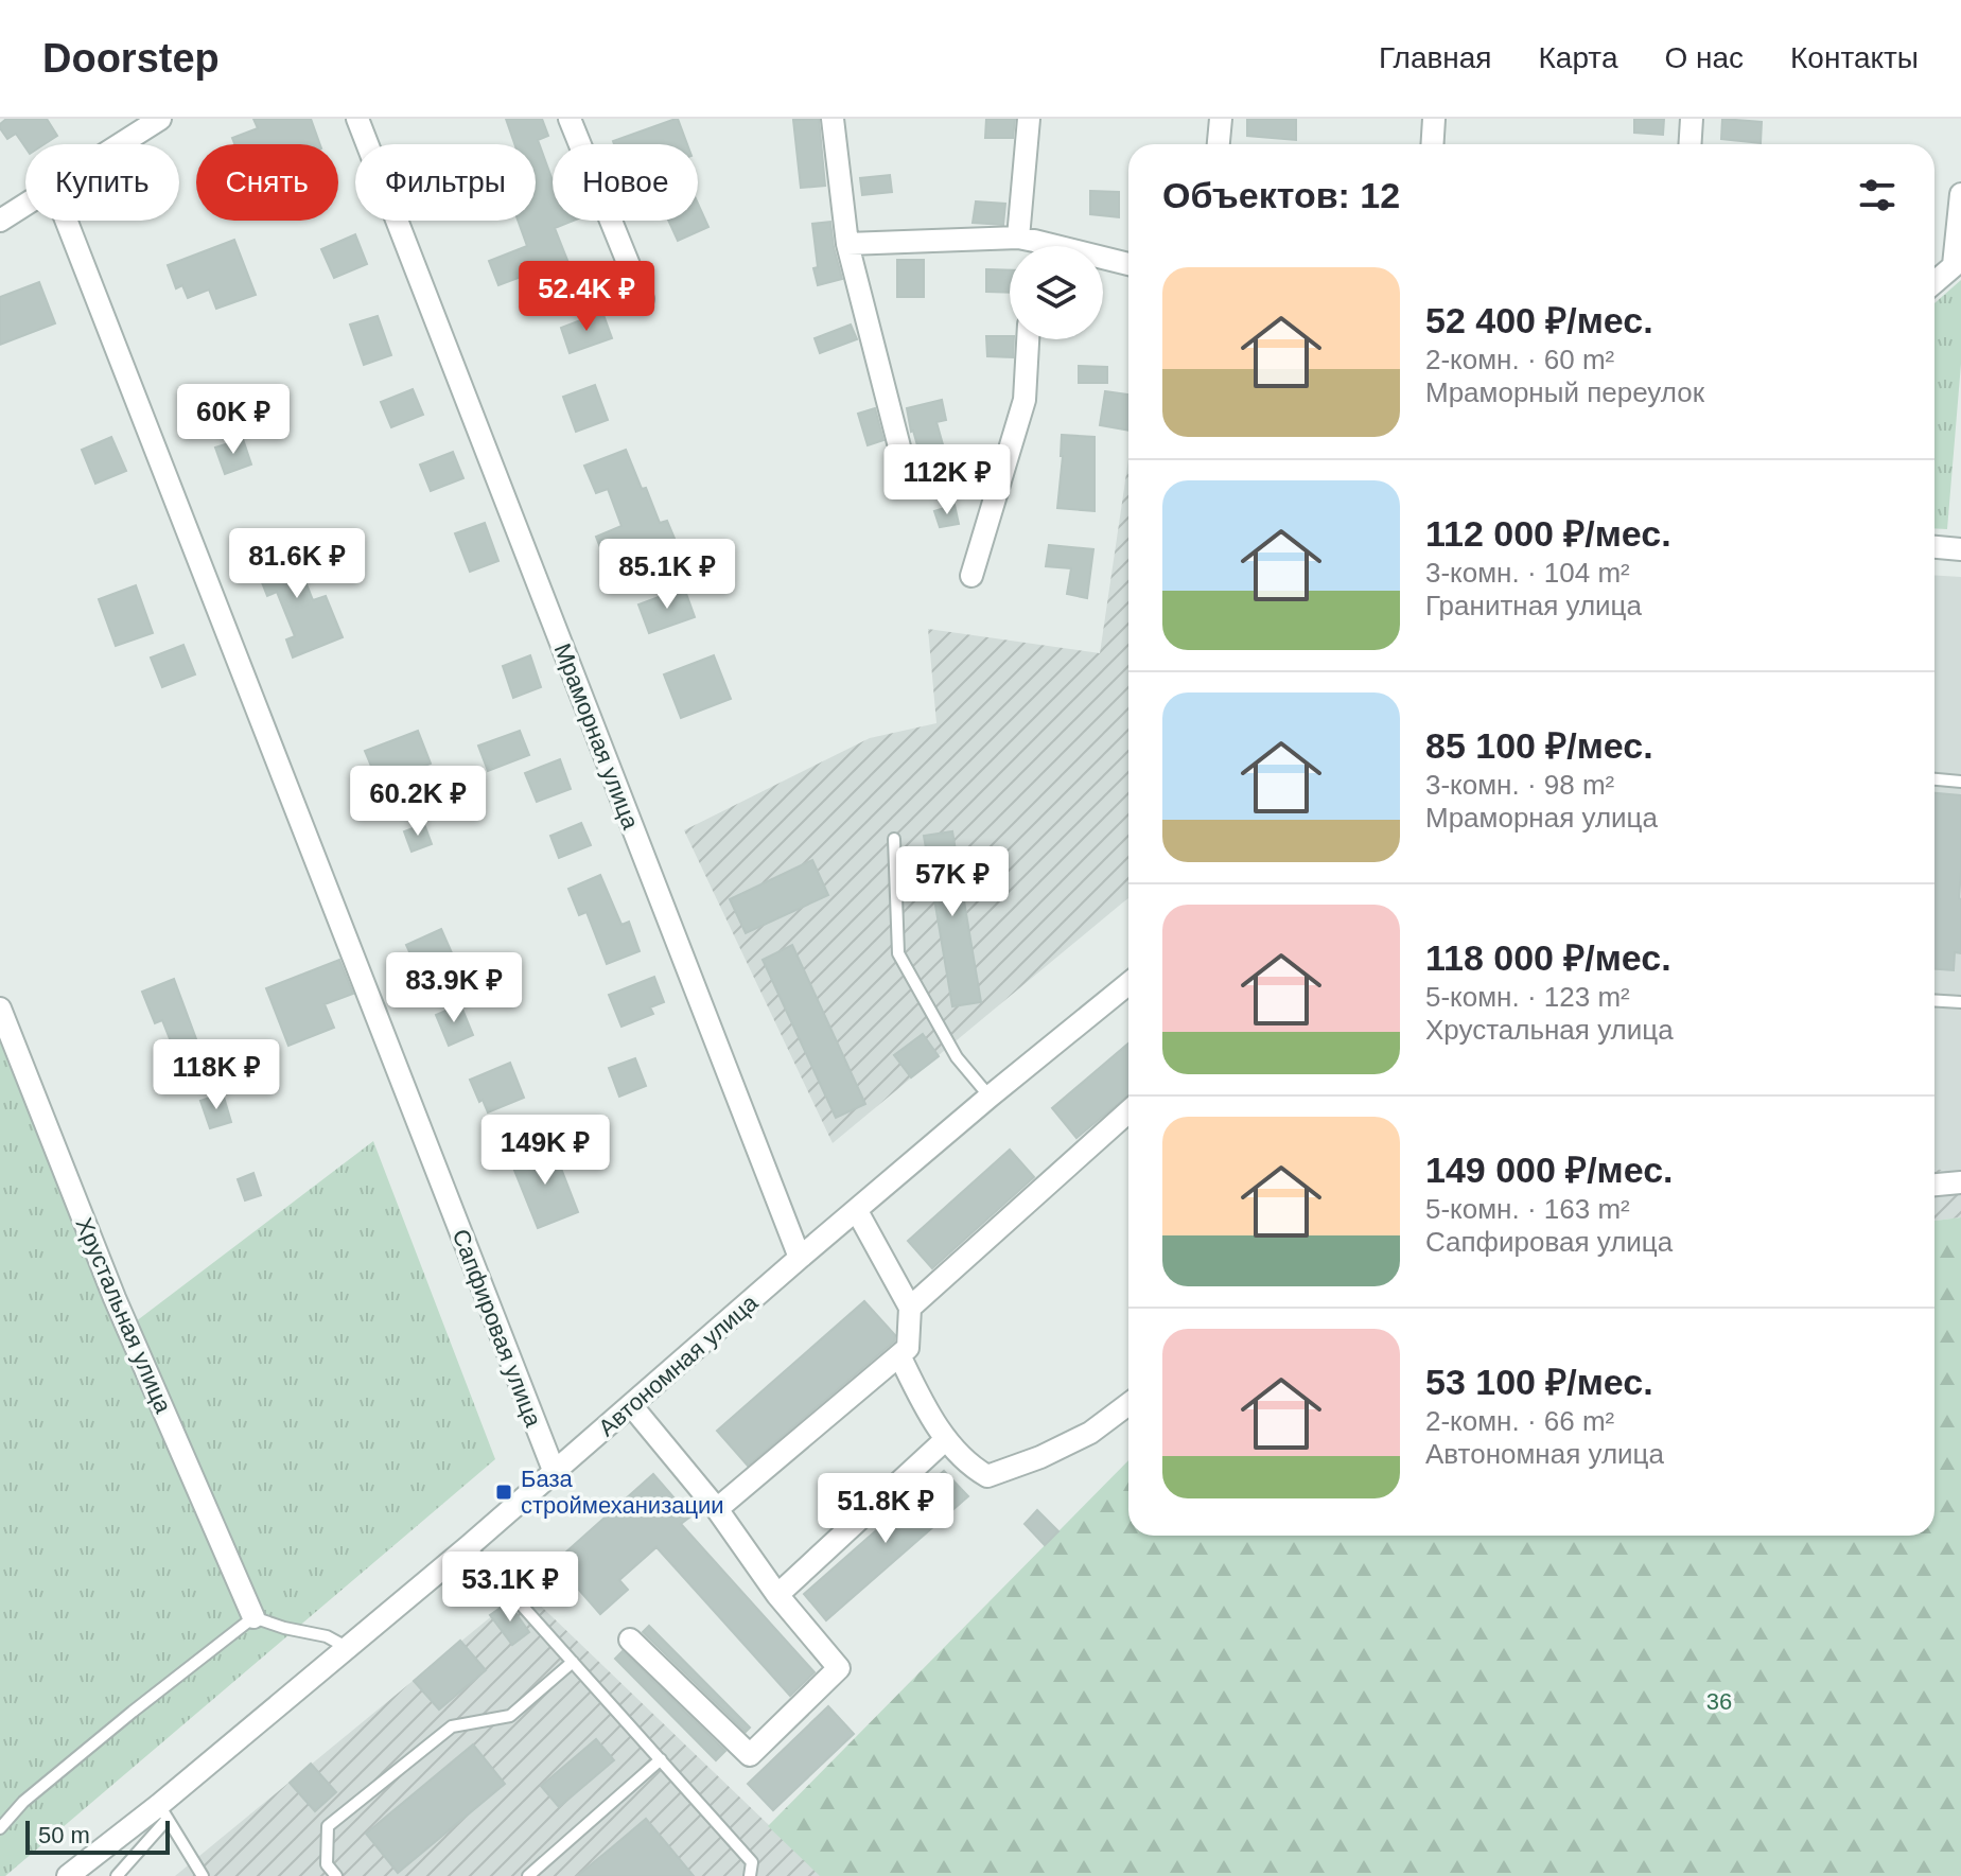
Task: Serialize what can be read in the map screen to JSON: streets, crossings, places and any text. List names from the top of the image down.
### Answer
{
  "streets": {
    "street": [
      "Мраморная улица",
      "Хрустальная улица",
      "Сапфировая улица",
      "Автономная улица"
    ]
  },
  "crossings": [
    ["Мраморная улица", "Автономная улица"],
    ["Сапфировая улица", "Автономная улица"]
  ],
  "parks": ["36"],
  "places": {
    "transit": ["База строймеханизации"]
  },
  "scale_bar": "50 m",
  "page": {
    "header": "Doorstep",
    "nav": [
      "Главная",
      "Карта",
      "О нас",
      "Контакты"
    ],
    "chip": [
      "Купить",
      "Снять",
      "Фильтры",
      "Новое"
    ],
    "heading": "Объектов: 12",
    "list": [
      {
        "name": "52 400 ₽/мес.",
        "note": "2-комн. · 60 m² · Мраморный переулок"
      },
      {
        "name": "112 000 ₽/мес.",
        "note": "3-комн. · 104 m² · Гранитная улица"
      },
      {
        "name": "85 100 ₽/мес.",
        "note": "3-комн. · 98 m² · Мраморная улица"
      },
      {
        "name": "118 000 ₽/мес.",
        "note": "5-комн. · 123 m² · Хрустальная улица"
      },
      {
        "name": "149 000 ₽/мес.",
        "note": "5-комн. · 163 m² · Сапфировая улица"
      },
      {
        "name": "53 100 ₽/мес.",
        "note": "2-комн. · 66 m² · Автономная улица"
      }
    ],
    "price": [
      "52.4K ₽",
      "60K ₽",
      "112K ₽",
      "81.6K ₽",
      "85.1K ₽",
      "60.2K ₽",
      "57K ₽",
      "83.9K ₽",
      "118K ₽",
      "149K ₽",
      "51.8K ₽",
      "53.1K ₽"
    ],
    "scale": "50 m"
  }
}
